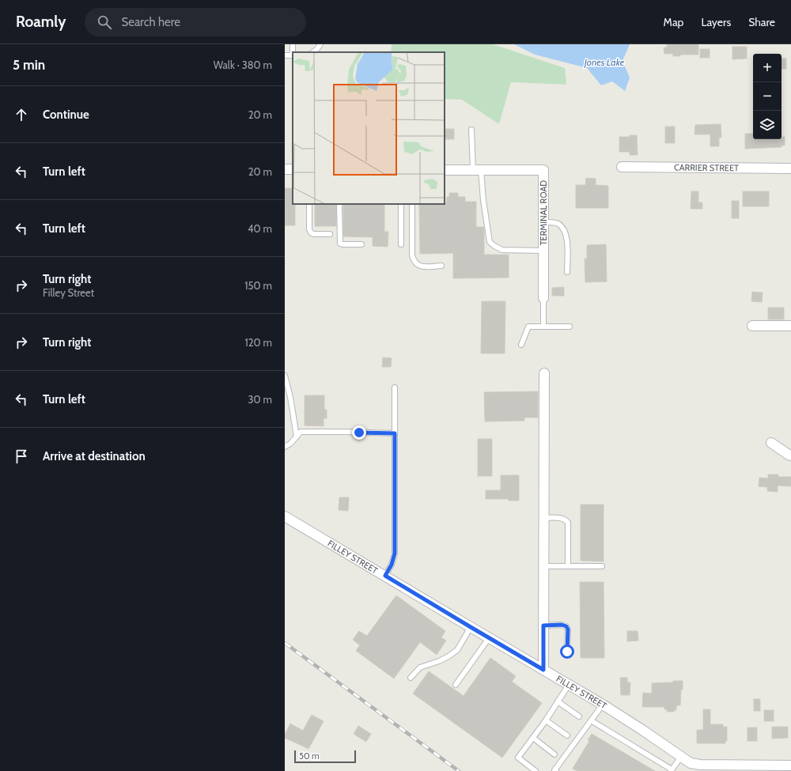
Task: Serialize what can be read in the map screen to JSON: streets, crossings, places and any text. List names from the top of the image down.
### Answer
{
  "streets": {
    "street": ["CARRIER STREET", "TERMINAL ROAD", "FILLEY STREET"]
  },
  "water": ["Jones Lake"],
  "scale_bar": "50 m",
  "page": {
    "header": "Roamly",
    "search": "Search here",
    "nav": ["Map", "Layers", "Share"],
    "heading": ["5 min", "Walk · 380 m"],
    "map_buttons": ["+", "−"],
    "list": [
      ["Continue", "20 m"],
      ["Turn left", "20 m"],
      ["Turn left", "40 m"],
      ["Turn right", "Filley Street", "150 m"],
      ["Turn right", "120 m"],
      ["Turn left", "30 m"],
      "Arrive at destination"
    ],
    "scale": "50 m"
  }
}
